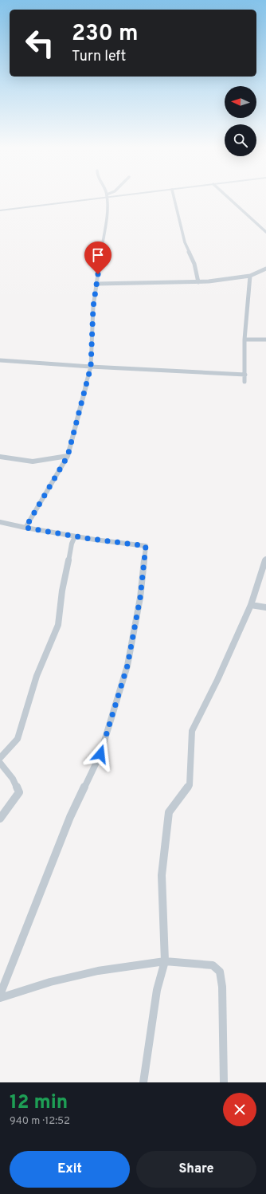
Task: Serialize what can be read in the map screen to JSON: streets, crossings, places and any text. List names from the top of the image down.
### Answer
{
  "north": "left",
  "page": {
    "turn": ["230 m", "Turn left"],
    "heading": ["12 min", "940 m · 12:52"],
    "buttons": ["Exit", "Share"]
  }
}
